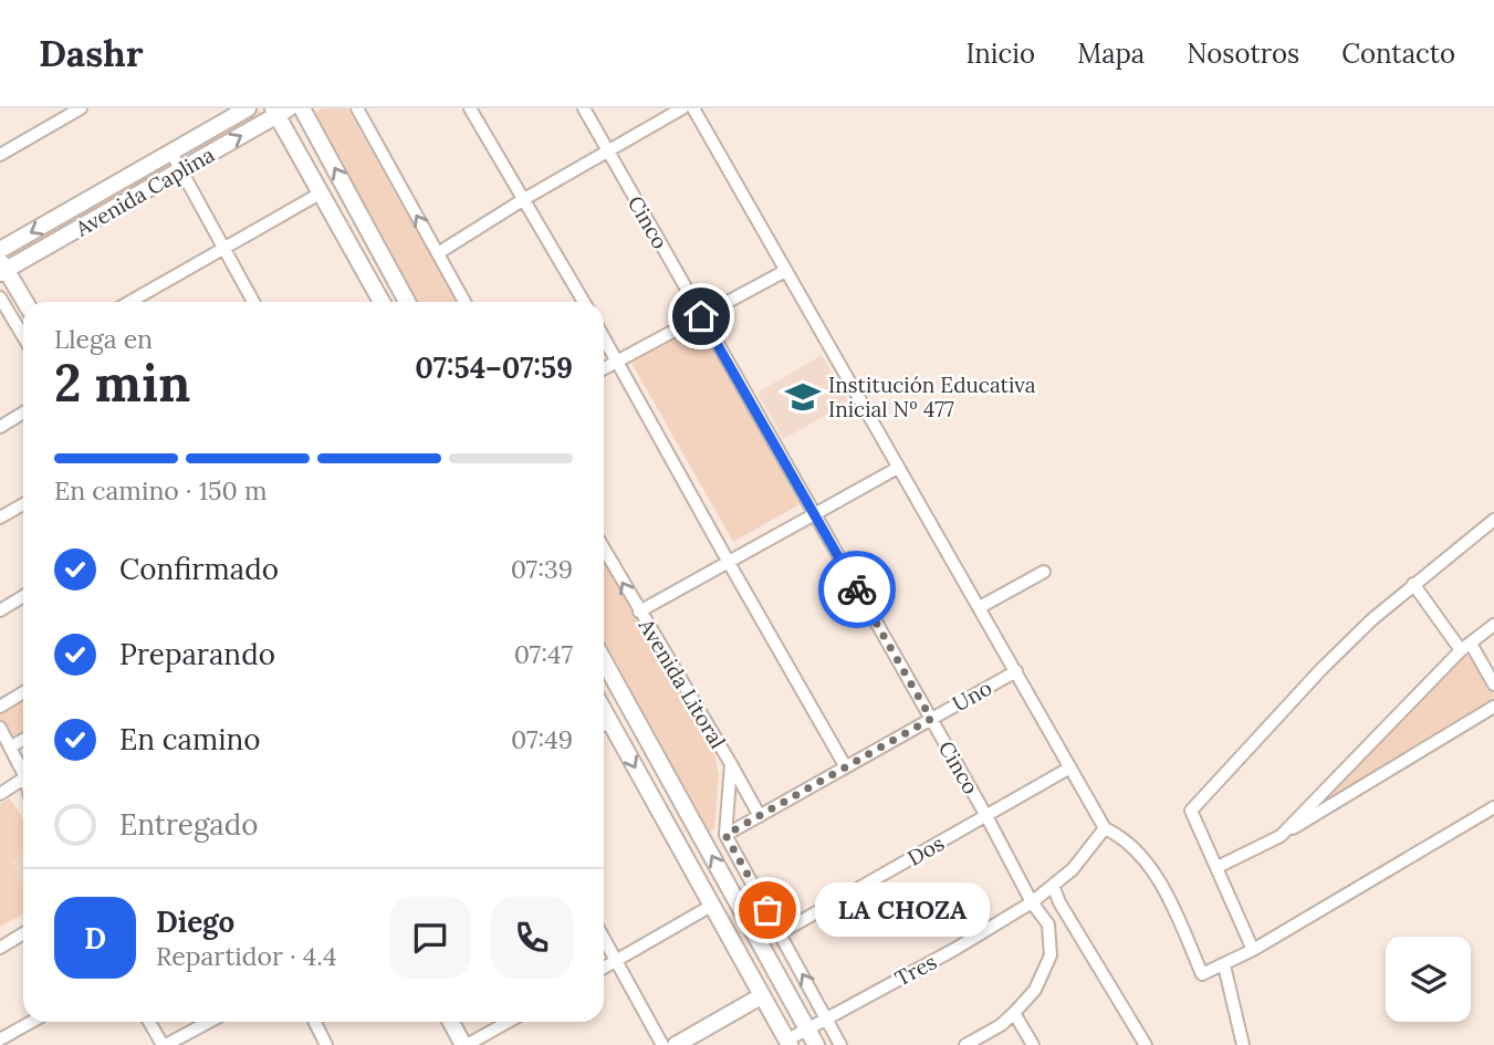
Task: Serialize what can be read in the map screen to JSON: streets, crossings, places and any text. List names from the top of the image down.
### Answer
{
  "streets": {
    "main road": ["Avenida Caplina"],
    "street": [
      "Cinco",
      "Avenida Litoral",
      "Uno",
      "Dos",
      "Tres"
    ]
  },
  "crossings": [
    ["Cinco", "Uno"],
    ["Cinco", "Dos"],
    ["Cinco", "Tres"],
    ["Avenida Litoral", "Uno"]
  ],
  "places": {
    "school or university": ["Institución Educativa Inicial Nº 477"],
    "other": ["LA CHOZA"]
  },
  "page": {
    "header": "Dashr",
    "nav": [
      "Inicio",
      "Mapa",
      "Nosotros",
      "Contacto"
    ],
    "heading": ["2 min", "Llega en", "07:54–07:59"],
    "panel": ["Diego", "Repartidor · 4.4"],
    "bar": "En camino · 150 m",
    "list": [
      ["Confirmado", "07:39"],
      ["Preparando", "07:47"],
      ["En camino", "07:49"],
      "Entregado"
    ],
    "bubble": "LA CHOZA",
    "round": "D"
  }
}
